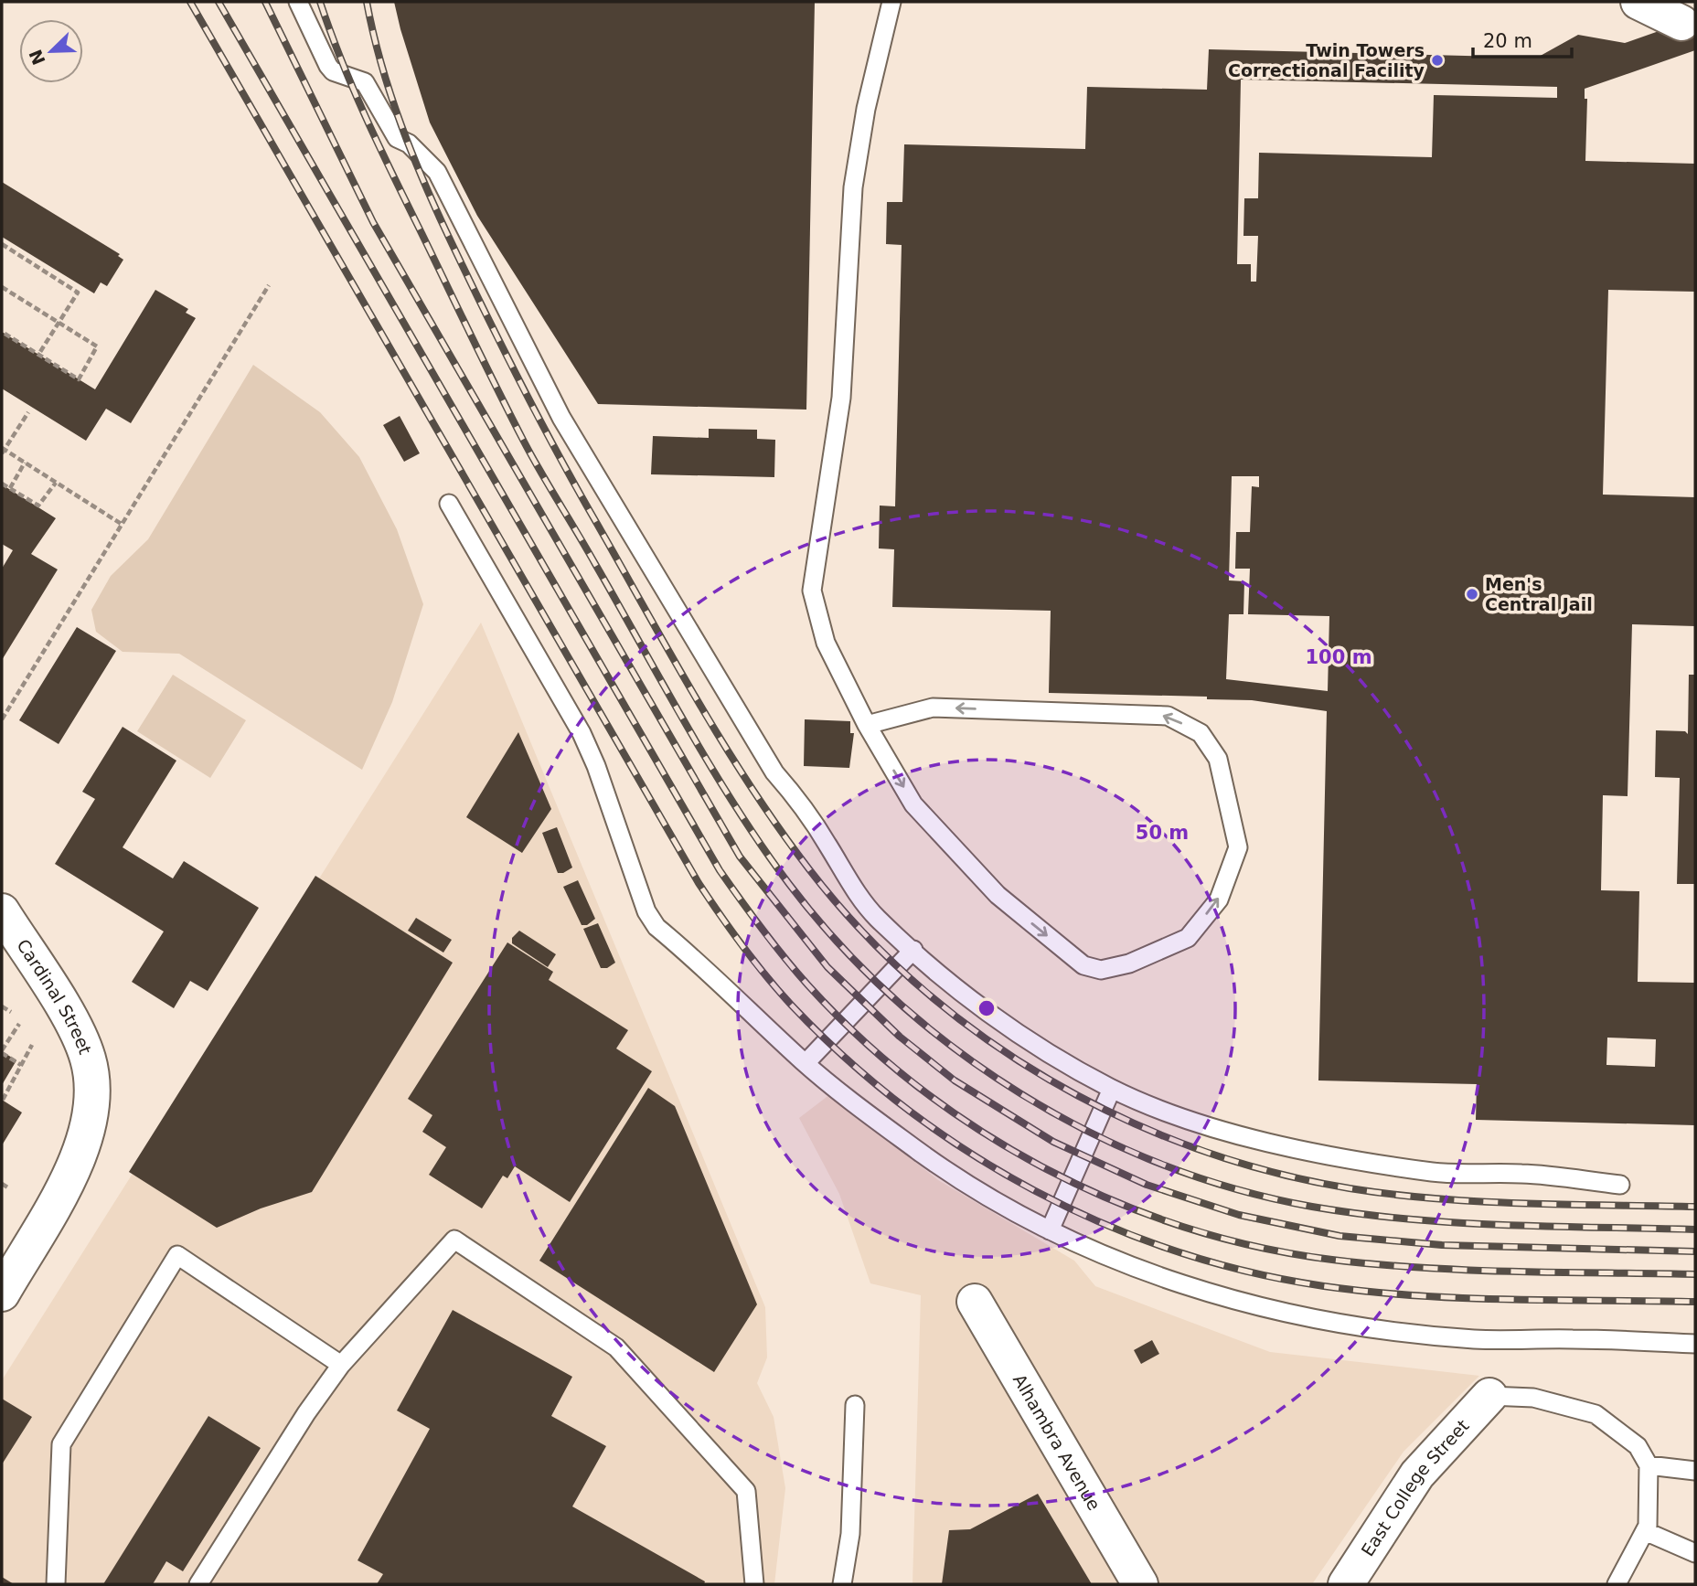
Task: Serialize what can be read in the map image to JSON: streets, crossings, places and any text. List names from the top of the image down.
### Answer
{
  "streets": {
    "street": ["Cardinal Street", "Alhambra Avenue", "East College Street"]
  },
  "places": ["Twin Towers Correctional Facility", "Men's Central Jail"],
  "scale_bar": "20 m",
  "north": "bottom left",
  "rings": ["100 m", "50 m"]
}
